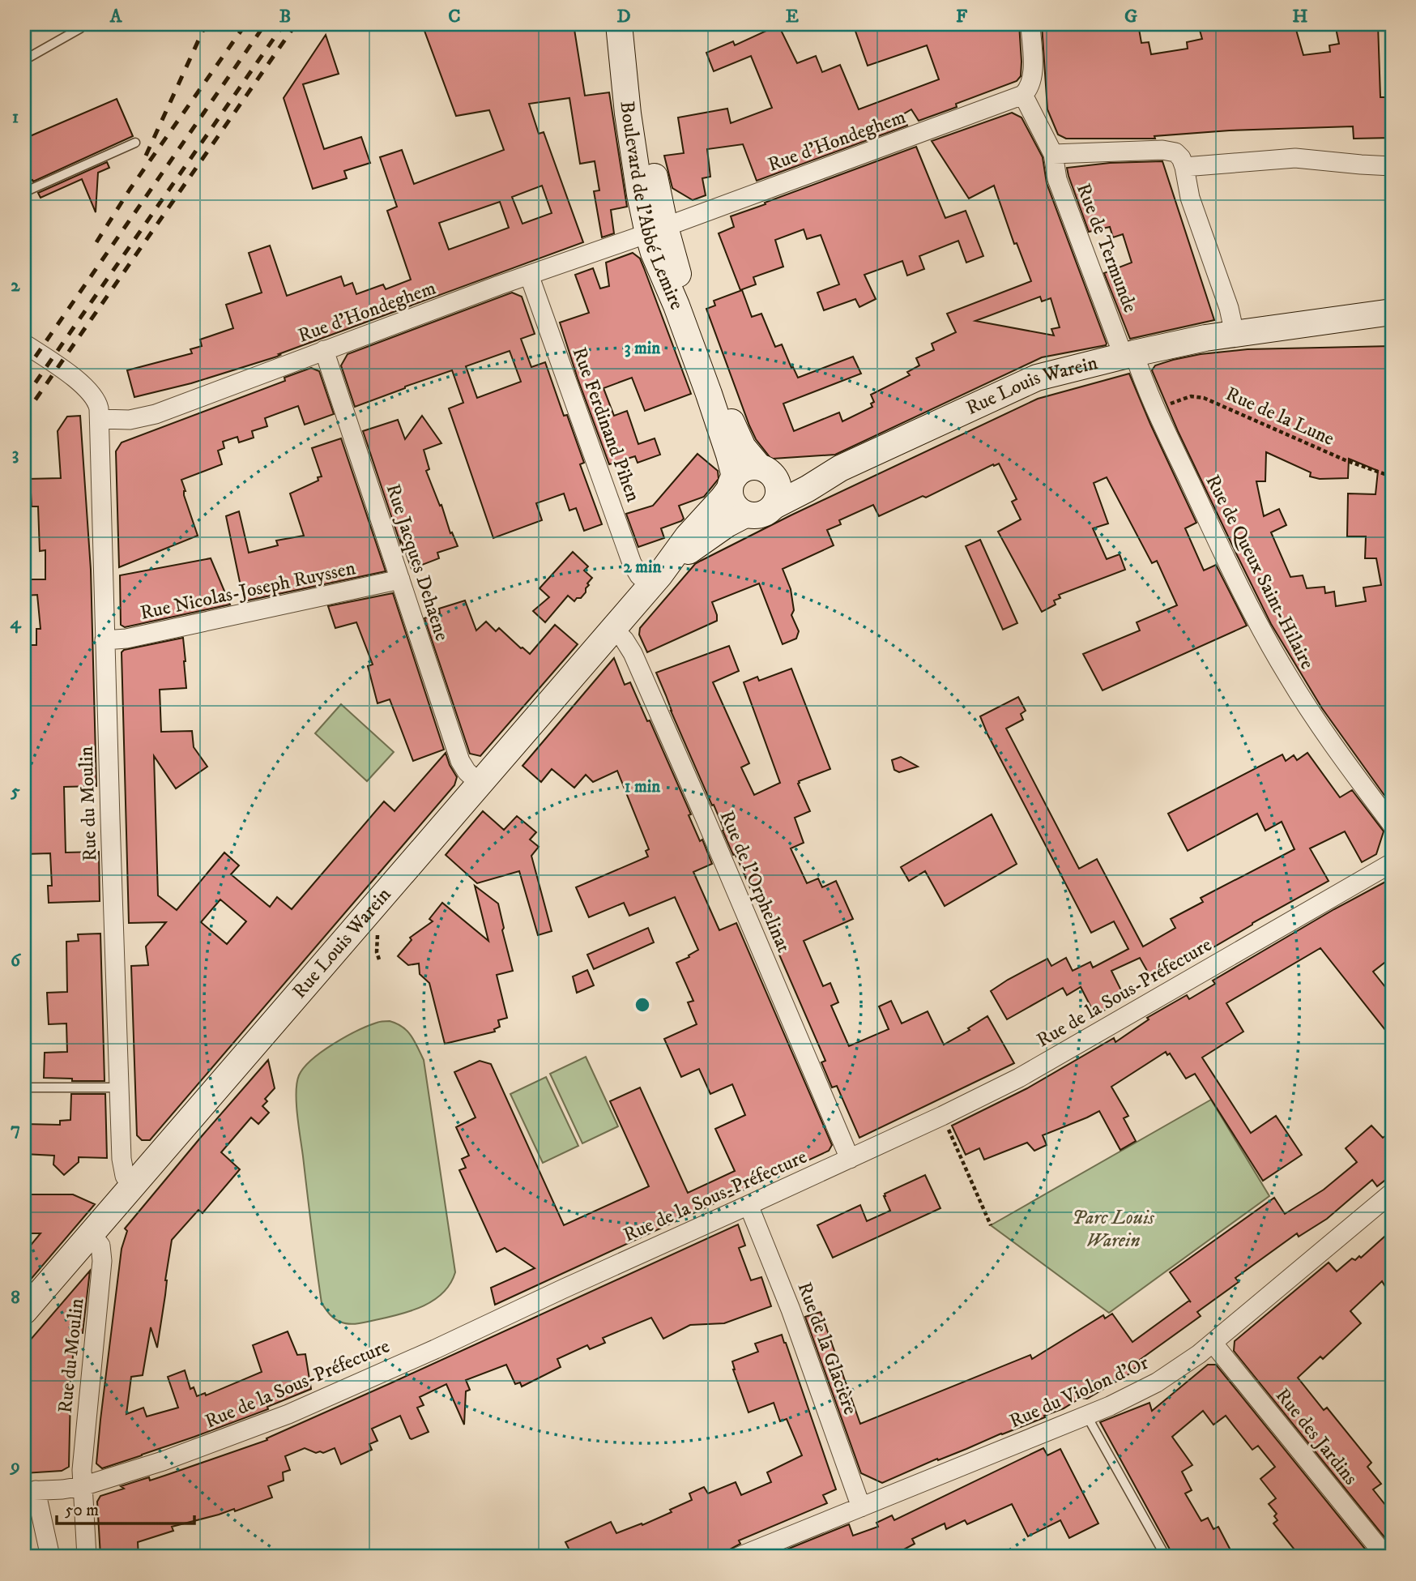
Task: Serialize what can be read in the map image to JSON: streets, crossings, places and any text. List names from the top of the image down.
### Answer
{
  "streets": {
    "main road": ["Boulevard de l'Abbé Lemire", "Rue Louis Warein"],
    "street": [
      "Rue d'Hondeghem",
      "Rue de Termunde",
      "Rue Ferdinand Pihen",
      "Rue Jacques Dehaene",
      "Rue de Queux Saint-Hilaire",
      "Rue Nicolas-Joseph Ruyssen",
      "Rue du Moulin",
      "Rue de l'Orphelinat",
      "Rue de la Sous-Préfecture",
      "Rue de la Glacière",
      "Rue du Violon d'Or",
      "Rue des Jardins"
    ],
    "path": ["Rue de la Lune"]
  },
  "crossings": [
    ["Rue d'Hondeghem", "Boulevard de l'Abbé Lemire"],
    ["Rue d'Hondeghem", "Rue de Termunde"],
    ["Rue d'Hondeghem", "Rue Ferdinand Pihen"],
    ["Rue d'Hondeghem", "Rue Jacques Dehaene"],
    ["Rue d'Hondeghem", "Rue du Moulin"],
    ["Boulevard de l'Abbé Lemire", "Rue Louis Warein"],
    ["Rue de Termunde", "Rue Louis Warein"],
    ["Rue de Termunde", "Rue de Queux Saint-Hilaire"],
    ["Rue Louis Warein", "Rue Ferdinand Pihen"],
    ["Rue Louis Warein", "Rue Jacques Dehaene"],
    ["Rue Louis Warein", "Rue de Queux Saint-Hilaire"],
    ["Rue Louis Warein", "Rue du Moulin"],
    ["Rue Louis Warein", "Rue de l'Orphelinat"],
    ["Rue de la Lune", "Rue de Queux Saint-Hilaire"],
    ["Rue Jacques Dehaene", "Rue Nicolas-Joseph Ruyssen"],
    ["Rue Nicolas-Joseph Ruyssen", "Rue du Moulin"],
    ["Rue du Moulin", "Rue de la Sous-Préfecture"],
    ["Rue de l'Orphelinat", "Rue de la Sous-Préfecture"],
    ["Rue de la Sous-Préfecture", "Rue de la Glacière"],
    ["Rue de la Glacière", "Rue du Violon d'Or"],
    ["Rue du Violon d'Or", "Rue des Jardins"]
  ],
  "parks": ["Parc Louis Warein"],
  "scale_bar": "50 m",
  "grid": {
    "columns": [
      "A",
      "B",
      "C",
      "D",
      "E",
      "F",
      "G",
      "H"
    ],
    "rows": [
      "1",
      "2",
      "3",
      "4",
      "5",
      "6",
      "7",
      "8",
      "9"
    ]
  },
  "rings": ["3 min", "2 min", "1 min"]
}
